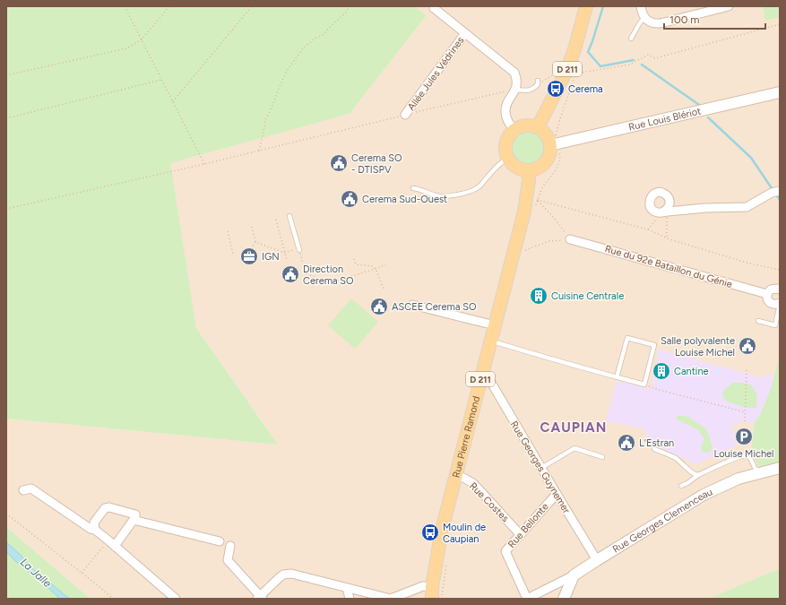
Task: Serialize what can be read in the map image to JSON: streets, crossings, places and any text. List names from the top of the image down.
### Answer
{
  "streets": {
    "main road": ["D 211", "Rue Pierre Ramond"],
    "street": [
      "Allée Jules Védrines",
      "Rue Louis Blériot",
      "Rue du 92e Bataillon du Génie",
      "Rue Georges Guynemer",
      "Rue Costes",
      "Rue Georges Clemenceau",
      "Rue Bellonte"
    ]
  },
  "crossings": [
    ["D 211", "Rue Louis Blériot"],
    ["D 211", "Rue Pierre Ramond"],
    ["Rue Louis Blériot", "Rue Pierre Ramond"],
    ["Rue Pierre Ramond", "Rue Georges Guynemer"],
    ["Rue Pierre Ramond", "Rue Costes"],
    ["Rue Georges Guynemer", "Rue Georges Clemenceau"],
    ["Rue Georges Guynemer", "Rue Bellonte"],
    ["Rue Costes", "Rue Bellonte"]
  ],
  "districts": ["CAUPIAN"],
  "water": ["La Jalle"],
  "places": {
    "bus stop": ["Cerema", "Moulin de Caupian"],
    "public building": [
      "Cerema SO - DTISPV",
      "Cerema Sud-Ouest",
      "Direction Cerema SO",
      "ASCEE Cerema SO",
      "Salle polyvalente Louise Michel",
      "L'Estran"
    ],
    "office": ["IGN"],
    "building": ["Cuisine Centrale", "Cantine"],
    "parking": ["Louise Michel"]
  },
  "scale_bar": "100 m"
}
